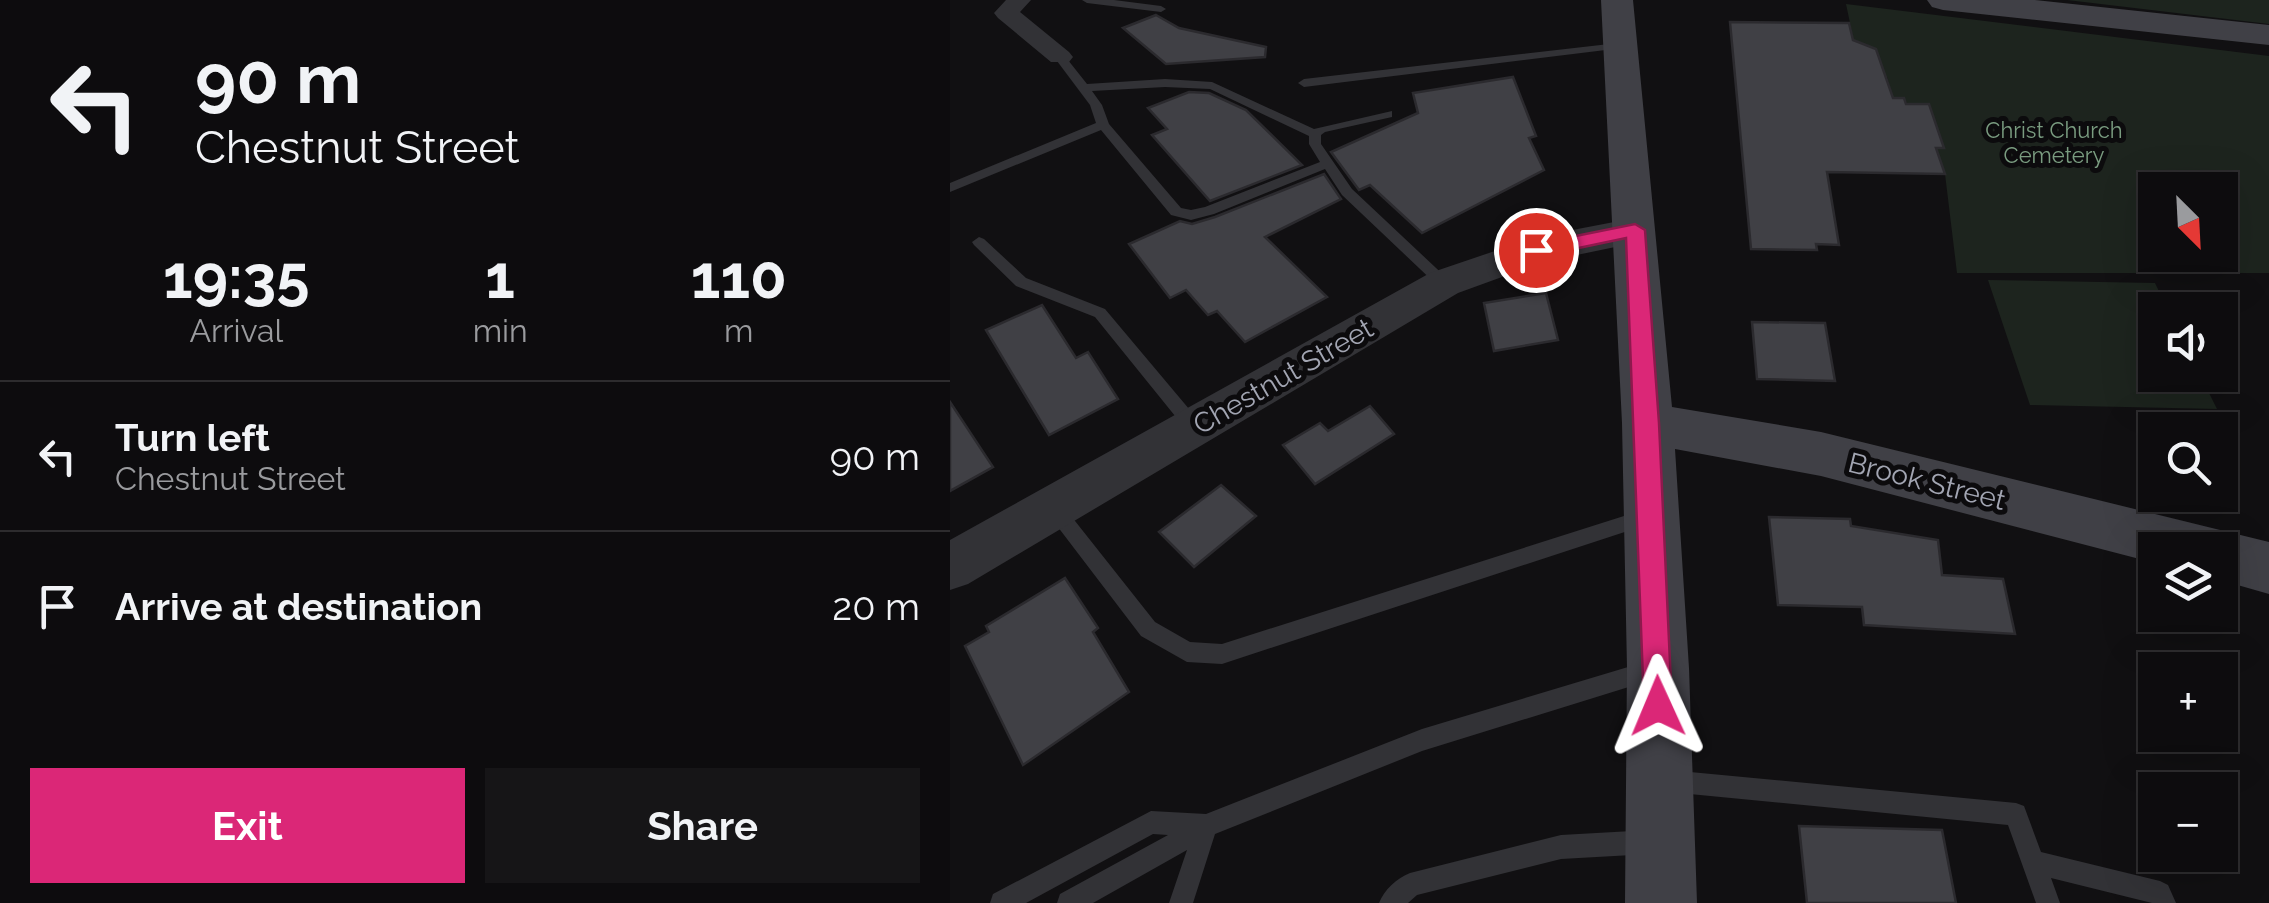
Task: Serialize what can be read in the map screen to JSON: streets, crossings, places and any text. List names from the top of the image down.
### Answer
{
  "streets": {
    "main road": ["Brook Street"],
    "street": ["Chestnut Street"]
  },
  "parks": ["Christ Church Cemetery"],
  "north": "bottom right",
  "page": {
    "turn": ["90 m", "Chestnut Street"],
    "map_buttons": ["+", "−"],
    "eta": [
      "19:35",
      "Arrival",
      "1",
      "min",
      "110",
      "m"
    ],
    "list": [
      {
        "name": "Turn left",
        "note": "Chestnut Street",
        "value": "90 m"
      },
      {
        "name": "Arrive at destination",
        "value": "20 m"
      }
    ],
    "buttons": ["Exit", "Share"]
  }
}
